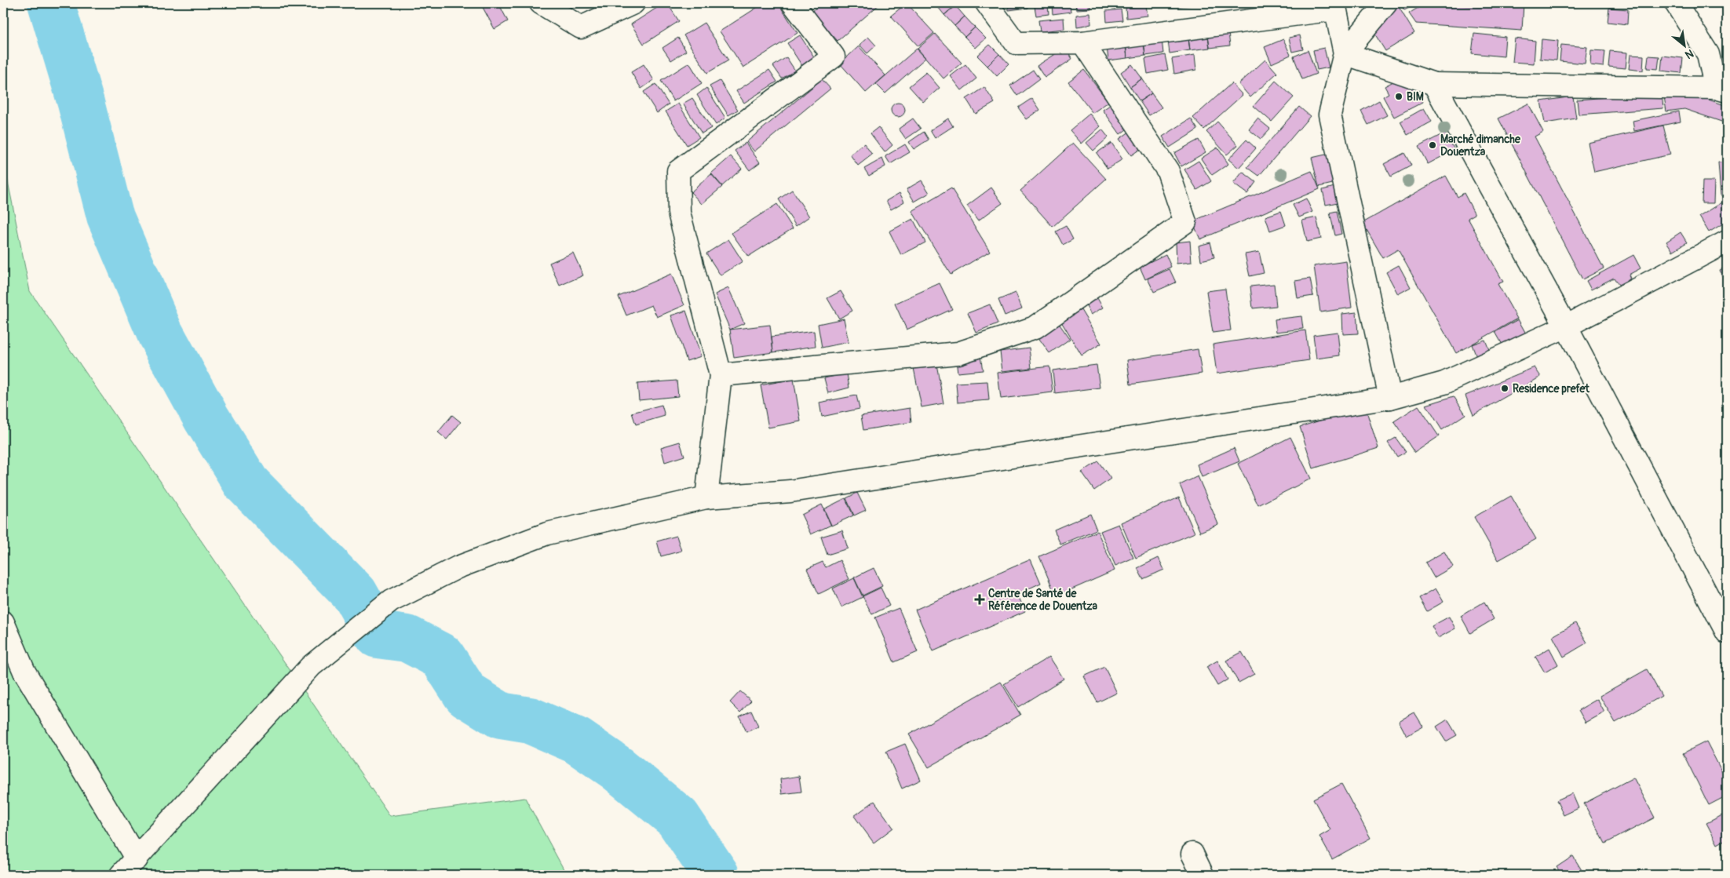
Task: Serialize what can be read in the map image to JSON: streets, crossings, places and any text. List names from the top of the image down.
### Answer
{
  "places": {
    "other": ["BIM", "Marché dimanche Douentza", "Residence prefet"],
    "health": ["Centre de Santé de Référence de Douentza"]
  },
  "north": "bottom right"
}
